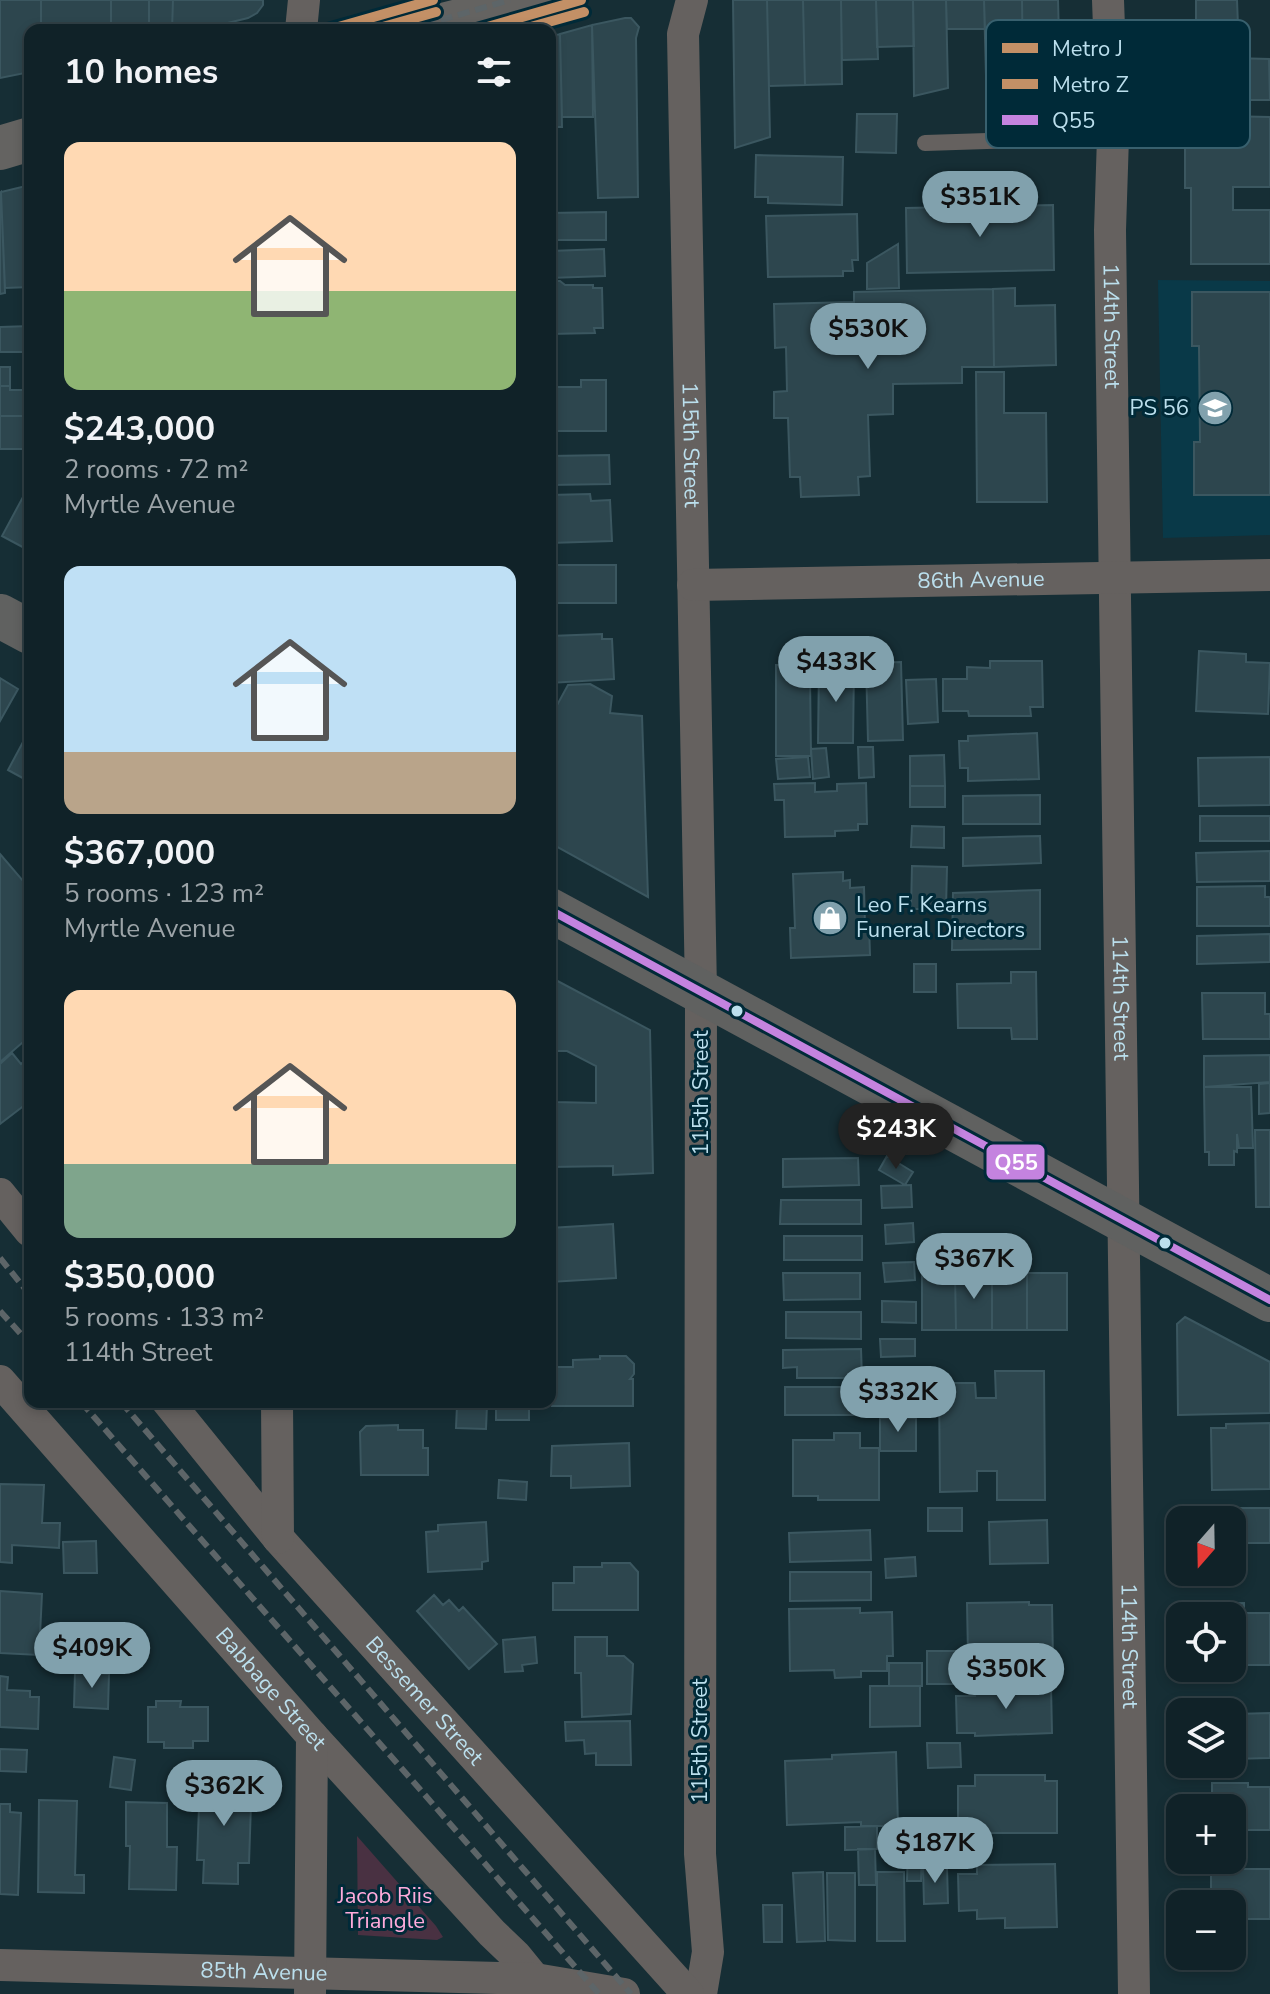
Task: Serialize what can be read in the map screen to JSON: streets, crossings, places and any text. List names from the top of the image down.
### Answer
{
  "streets": {
    "street": [
      "114th Street",
      "115th Street",
      "86th Avenue",
      "Babbage Street",
      "Bessemer Street",
      "85th Avenue"
    ]
  },
  "crossings": [
    ["114th Street", "86th Avenue"],
    ["115th Street", "86th Avenue"],
    ["Babbage Street", "85th Avenue"]
  ],
  "parks": ["Jacob Riis Triangle"],
  "places": {
    "school or university": ["PS 56"],
    "shop": ["Leo F. Kearns Funeral Directors"]
  },
  "lines": ["metro line J", "metro line Z", "transit line Q55"],
  "legend": ["Metro J", "Metro Z", "Q55"],
  "north": "bottom",
  "page": {
    "heading": "10 homes",
    "list": [
      {
        "name": "$243,000",
        "note": "2 rooms · 72 m² · Myrtle Avenue"
      },
      {
        "name": "$367,000",
        "note": "5 rooms · 123 m² · Myrtle Avenue"
      },
      {
        "name": "$350,000",
        "note": "5 rooms · 133 m² · 114th Street"
      }
    ],
    "price": [
      "$351K",
      "$530K",
      "$433K",
      "$243K",
      "$367K",
      "$332K",
      "$409K",
      "$350K",
      "$362K",
      "$187K"
    ],
    "map_buttons": ["+", "−"]
  }
}
